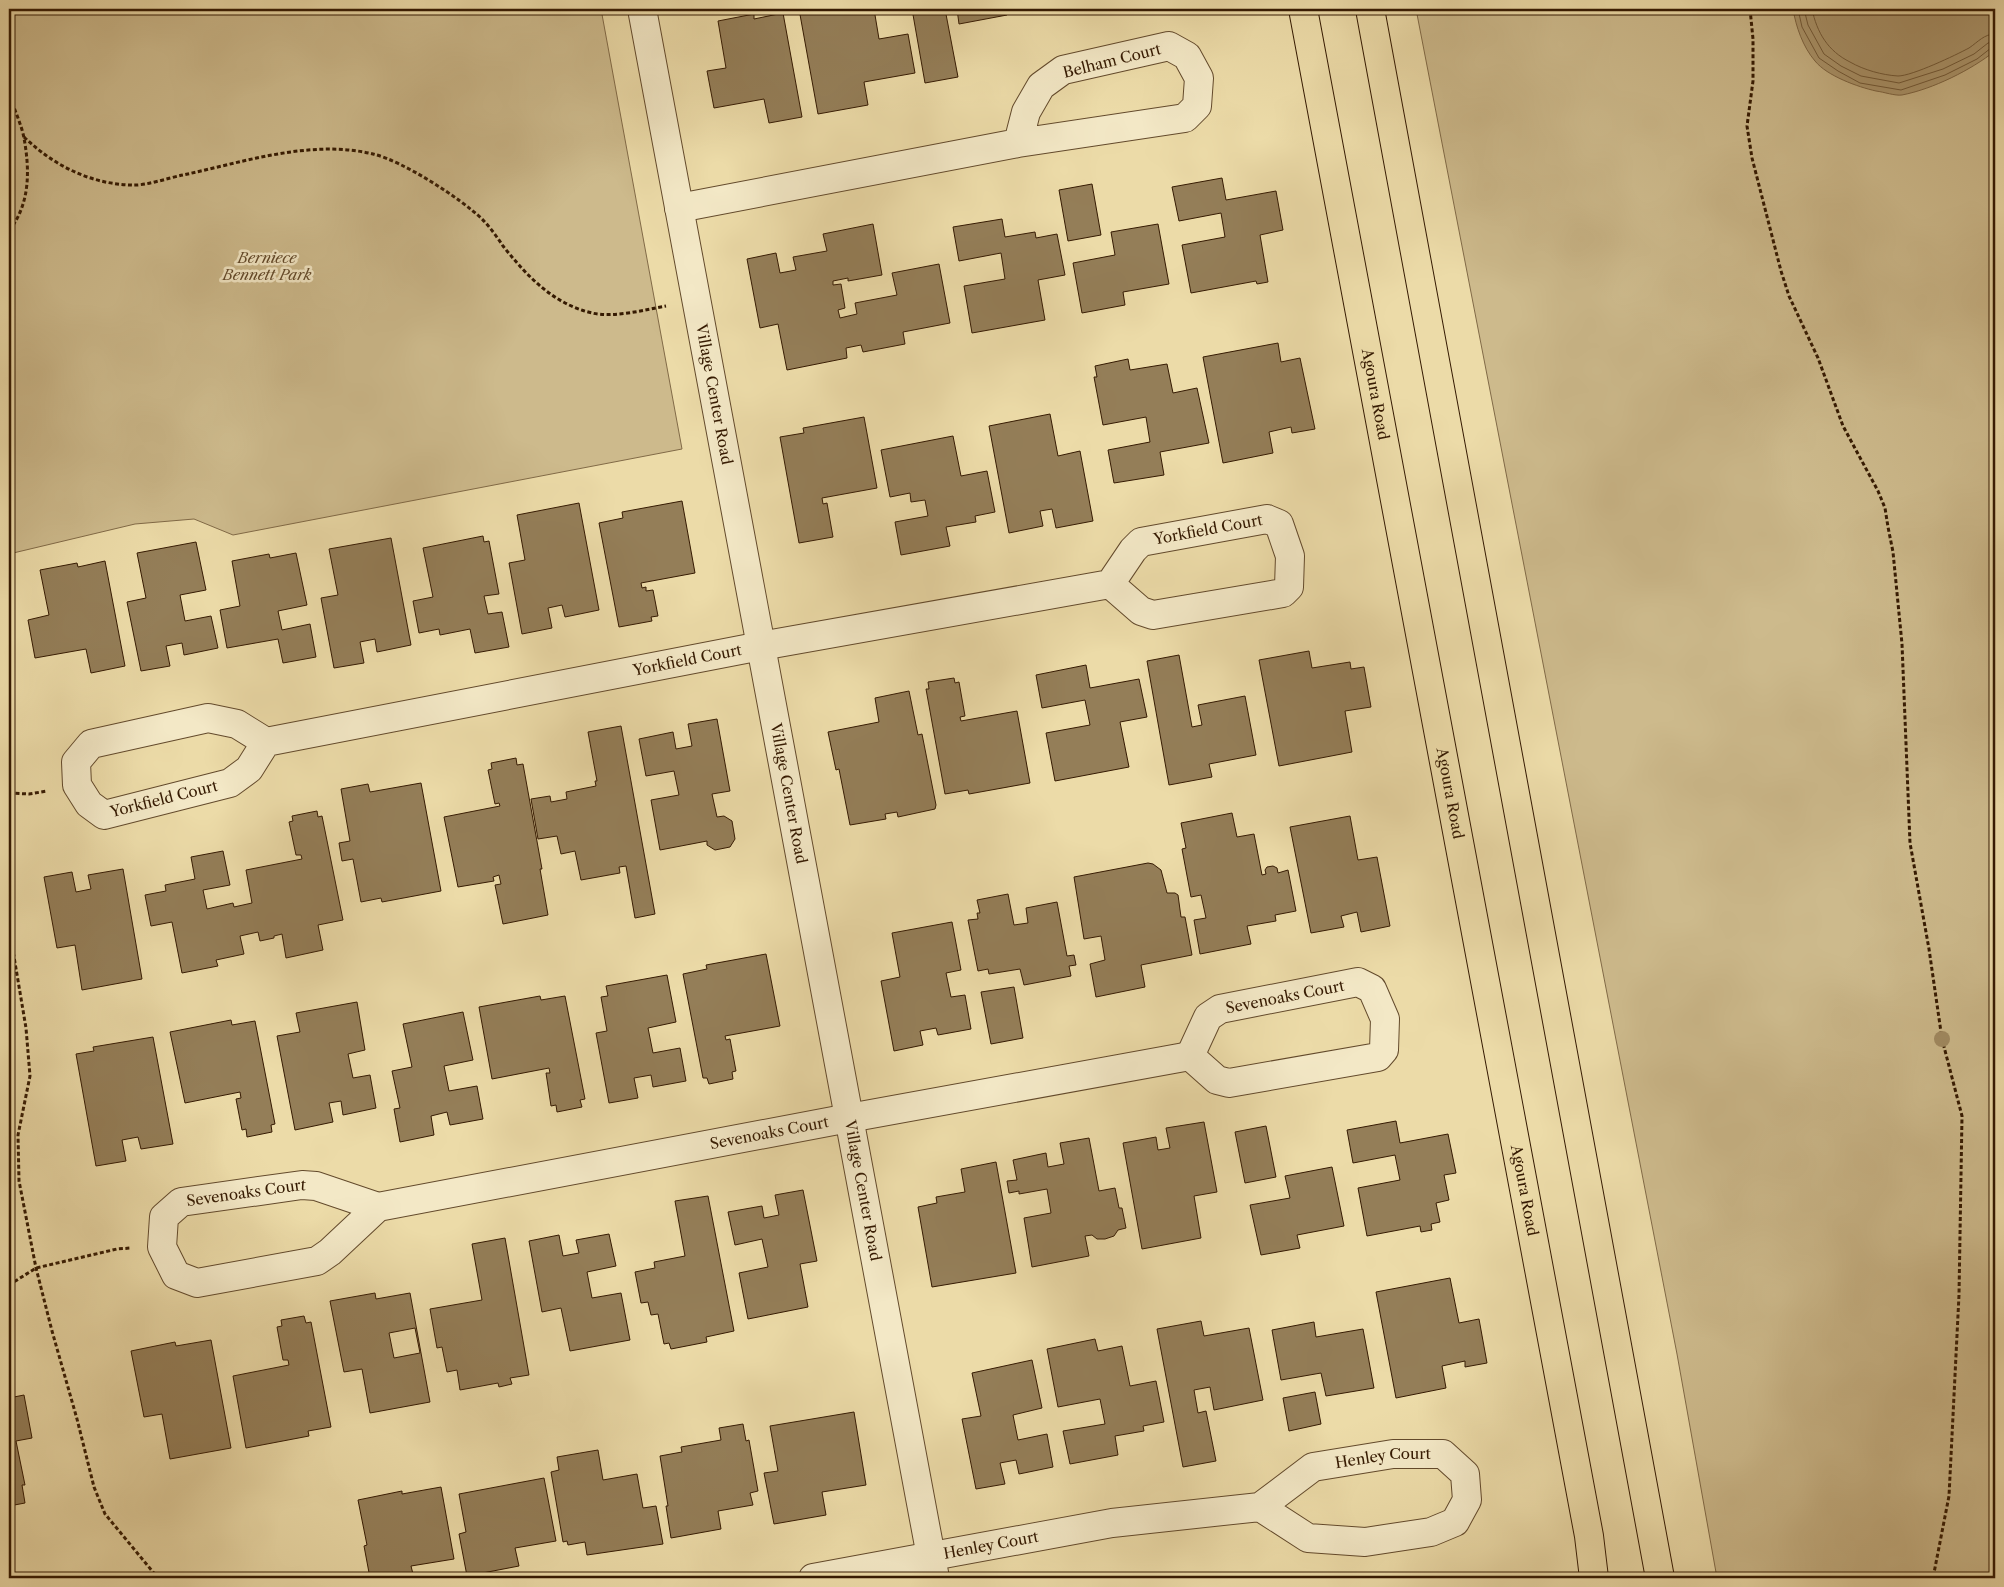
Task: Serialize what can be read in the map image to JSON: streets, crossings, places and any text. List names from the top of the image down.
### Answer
{
  "streets": {
    "main road": ["Agoura Road"],
    "street": [
      "Belham Court",
      "Village Center Road",
      "Yorkfield Court",
      "Sevenoaks Court",
      "Henley Court"
    ]
  },
  "crossings": [
    ["Belham Court", "Village Center Road"],
    ["Village Center Road", "Yorkfield Court"],
    ["Village Center Road", "Sevenoaks Court"],
    ["Village Center Road", "Henley Court"]
  ],
  "parks": ["Berniece Bennett Park"]
}
